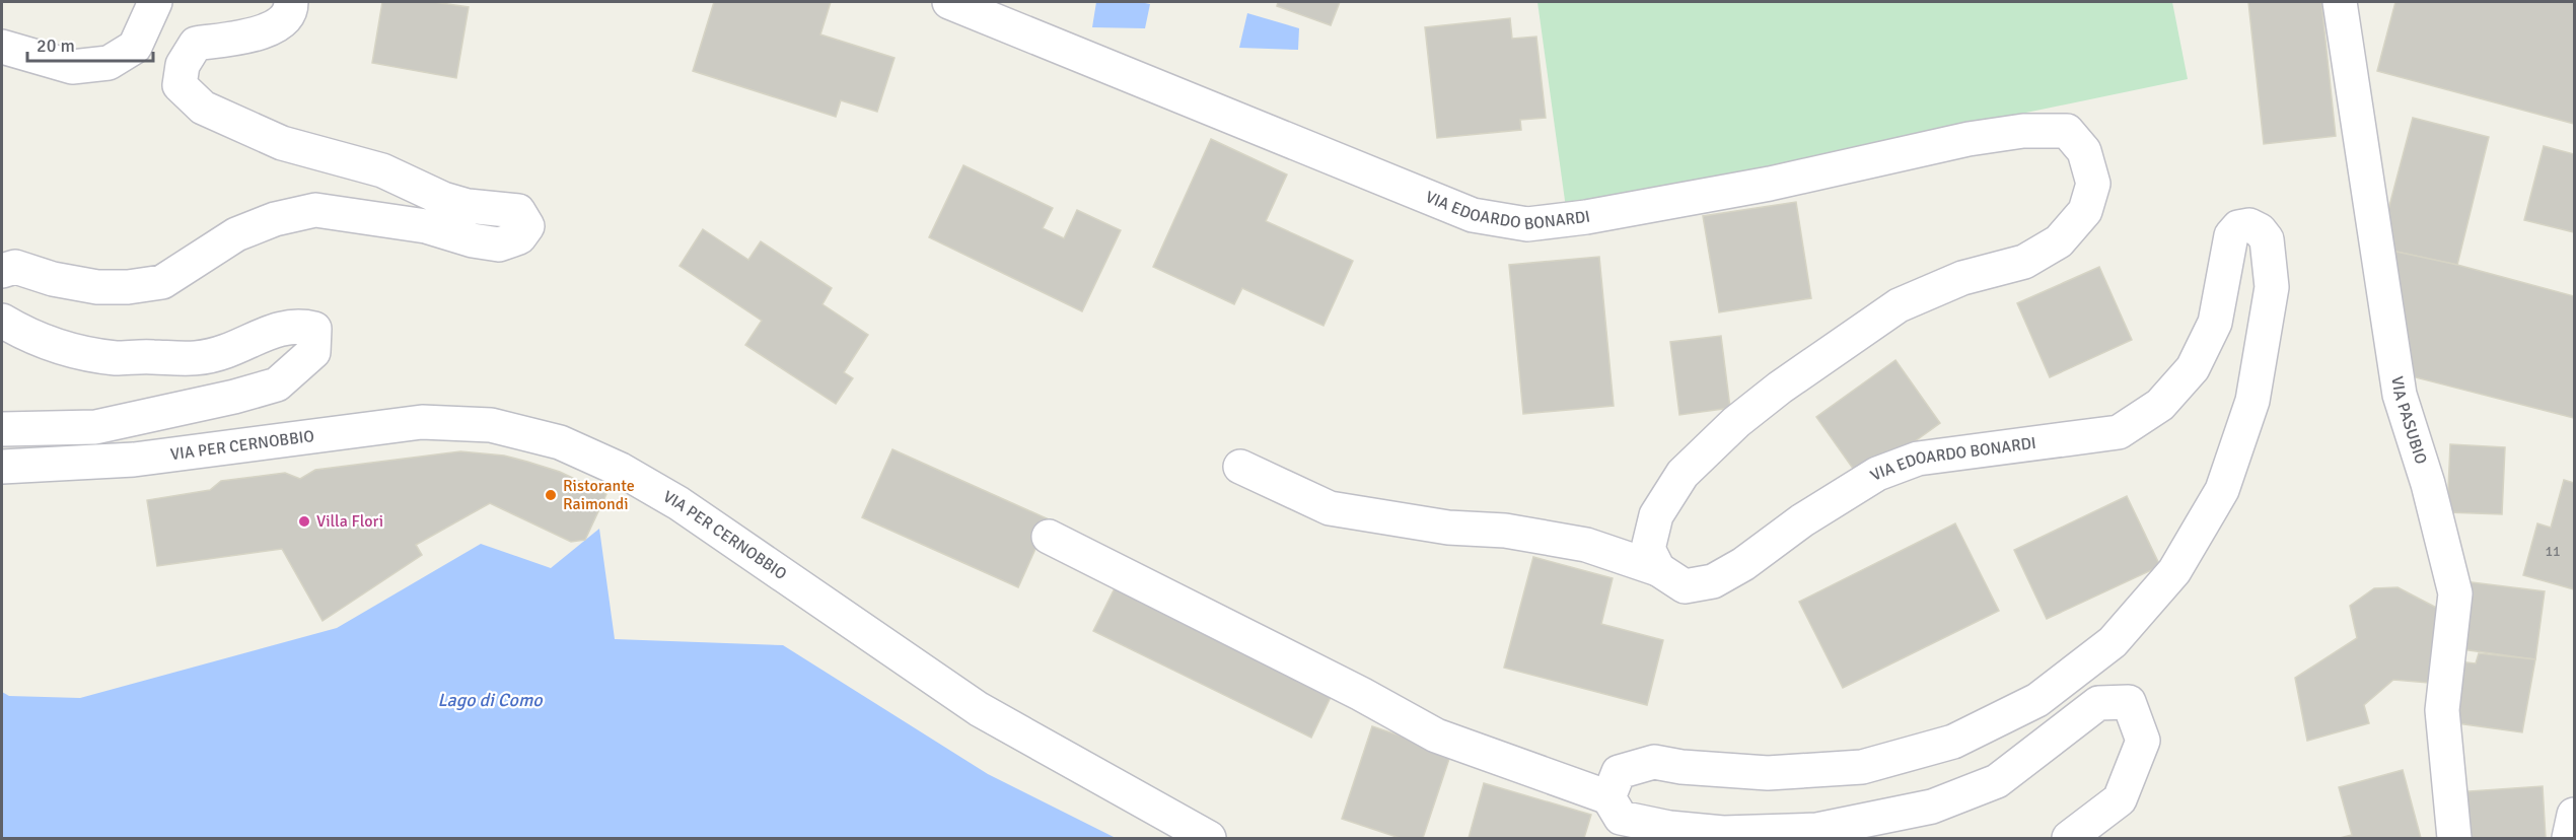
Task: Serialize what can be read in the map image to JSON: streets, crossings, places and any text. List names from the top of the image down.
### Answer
{
  "streets": {
    "street": ["VIA EDOARDO BONARDI", "VIA PASUBIO", "VIA PER CERNOBBIO"]
  },
  "water": ["Lago di Como"],
  "places": ["Ristorante Raimondi", "Villa Flori"],
  "house_numbers": ["11"],
  "scale_bar": "20 m"
}
